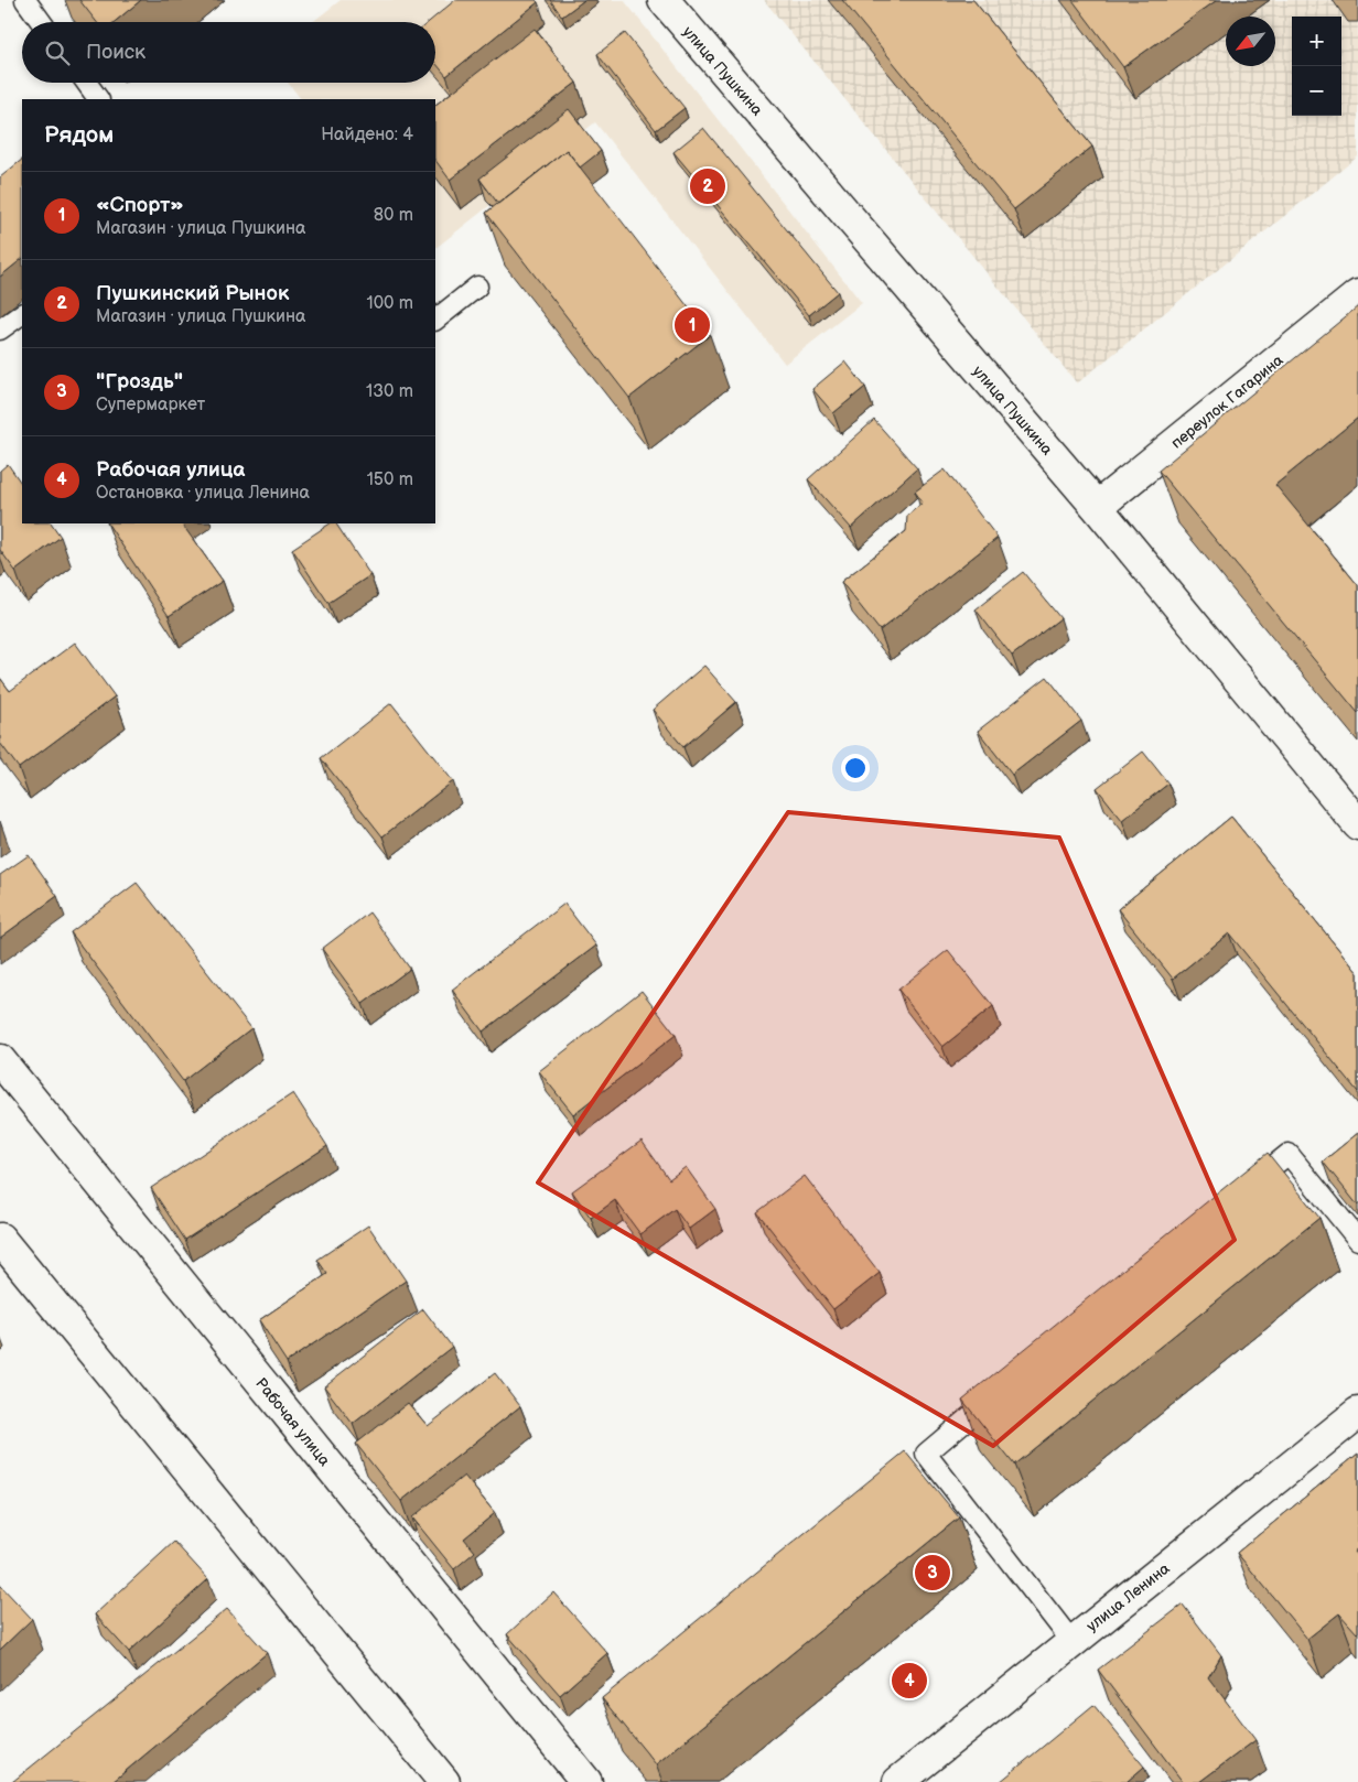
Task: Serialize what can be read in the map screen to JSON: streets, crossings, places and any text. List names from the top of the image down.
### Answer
{
  "streets": {
    "street": [
      "улица Пушкина",
      "переулок Гагарина",
      "Рабочая улица",
      "улица Ленина"
    ]
  },
  "crossings": [
    ["улица Пушкина", "переулок Гагарина"]
  ],
  "north": "bottom left",
  "page": {
    "map_buttons": ["+", "−"],
    "search": "Поиск",
    "heading": ["Рядом", "Найдено: 4"],
    "pins": [
      "2",
      "1",
      "3",
      "4"
    ],
    "list": [
      {
        "mark": "1",
        "name": "«Спорт»",
        "note": "Магазин · улица Пушкина",
        "value": "80 m"
      },
      {
        "mark": "2",
        "name": "Пушкинский Рынок",
        "note": "Магазин · улица Пушкина",
        "value": "100 m"
      },
      {
        "mark": "3",
        "name": "\"Гроздь\"",
        "note": "Супермаркет",
        "value": "130 m"
      },
      {
        "mark": "4",
        "name": "Рабочая улица",
        "note": "Остановка · улица Ленина",
        "value": "150 m"
      }
    ]
  }
}
